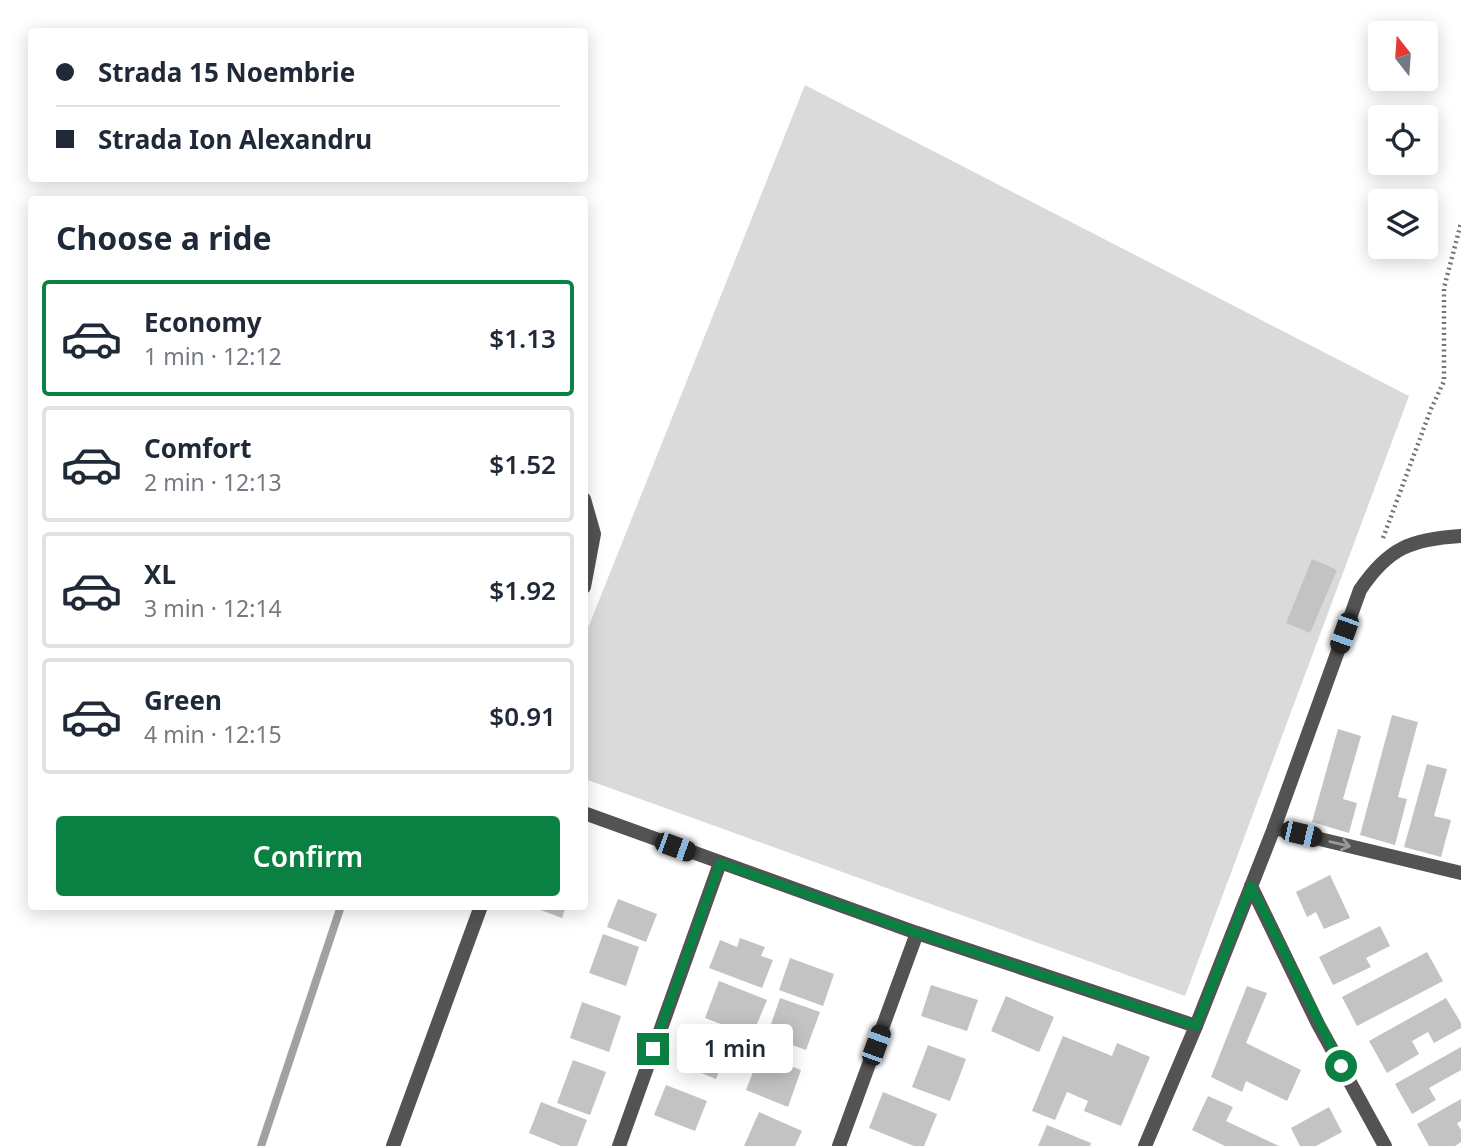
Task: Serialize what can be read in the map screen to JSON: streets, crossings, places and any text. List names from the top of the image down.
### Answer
{
  "north": "top",
  "page": {
    "banner": ["Strada 15 Noembrie", "Strada Ion Alexandru"],
    "heading": "Choose a ride",
    "list": [
      {
        "name": "Economy",
        "note": "1 min · 12:12",
        "value": "$1.13"
      },
      {
        "name": "Comfort",
        "note": "2 min · 12:13",
        "value": "$1.52"
      },
      {
        "name": "XL",
        "note": "3 min · 12:14",
        "value": "$1.92"
      },
      {
        "name": "Green",
        "note": "4 min · 12:15",
        "value": "$0.91"
      }
    ],
    "buttons": "Confirm",
    "bubble": "1 min"
  }
}
